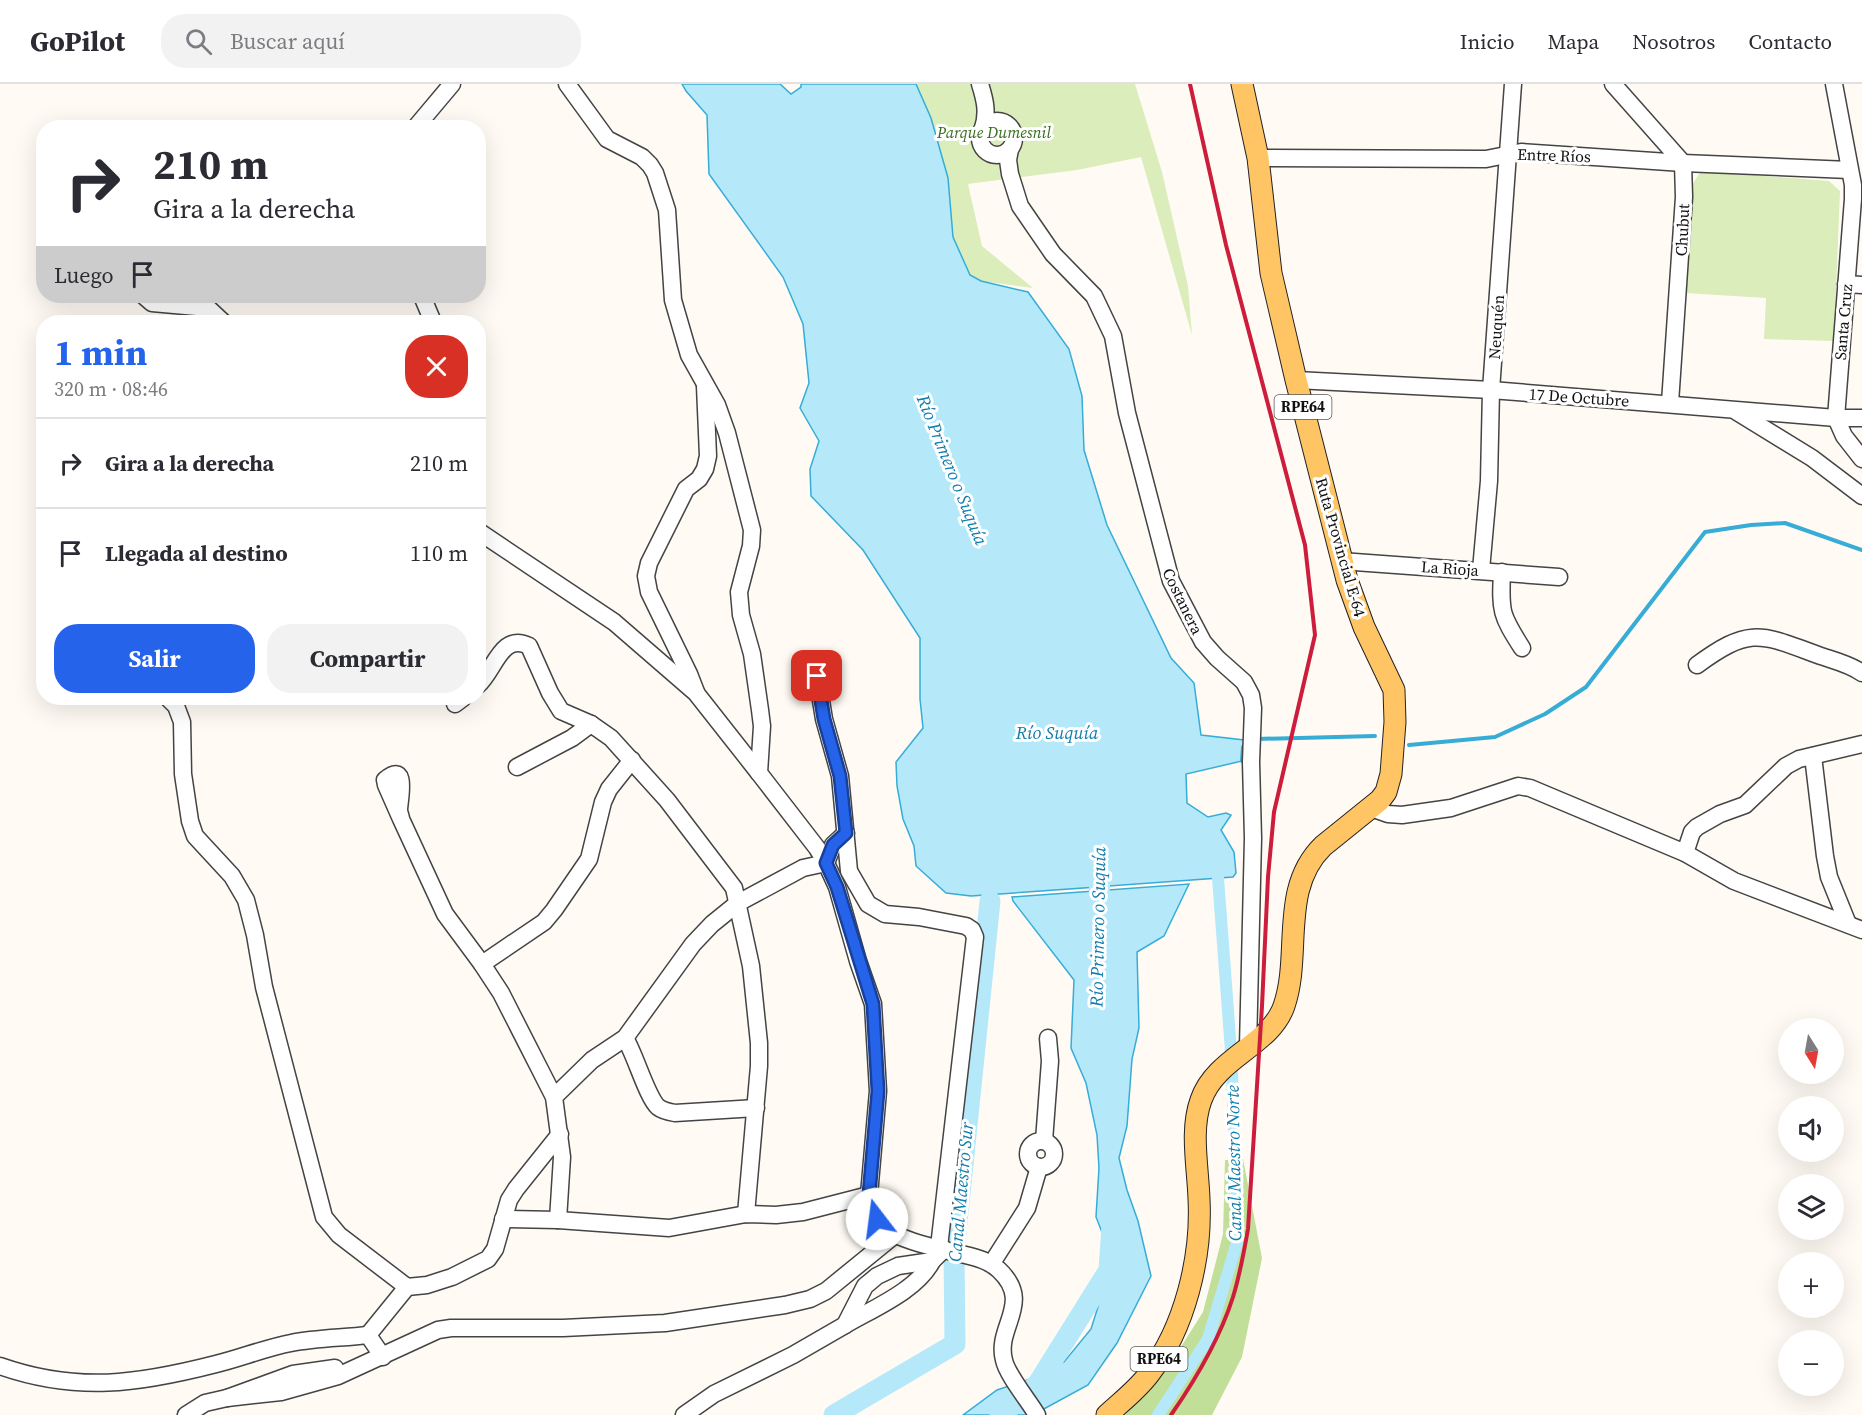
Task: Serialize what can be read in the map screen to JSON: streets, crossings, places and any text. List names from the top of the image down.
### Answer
{
  "streets": {
    "main road": ["RPE64", "Ruta Provincial E-64"],
    "street": [
      "Entre Ríos",
      "Chubut",
      "Santa Cruz",
      "Neuquén",
      "17 De Octubre",
      "La Rioja",
      "Costanera"
    ]
  },
  "crossings": [
    ["Entre Ríos", "Chubut"],
    ["Entre Ríos", "Santa Cruz"],
    ["Entre Ríos", "Neuquén"],
    ["Entre Ríos", "Ruta Provincial E-64"],
    ["Chubut", "17 De Octubre"],
    ["Santa Cruz", "17 De Octubre"],
    ["Neuquén", "17 De Octubre"],
    ["Neuquén", "La Rioja"],
    ["17 De Octubre", "Ruta Provincial E-64"],
    ["Ruta Provincial E-64", "La Rioja"],
    ["Ruta Provincial E-64", "Costanera"]
  ],
  "water": [
    "Río Primero o Suquía",
    "Río Suquía",
    "Canal Maestro Norte",
    "Canal Maestro Sur"
  ],
  "parks": ["Parque Dumesnil"],
  "north": "bottom",
  "page": {
    "header": "GoPilot",
    "search": "Buscar aquí",
    "nav": [
      "Inicio",
      "Mapa",
      "Nosotros",
      "Contacto"
    ],
    "turn": ["210 m", "Gira a la derecha"],
    "then": "Luego",
    "heading": ["1 min", "320 m · 08:46"],
    "list": [
      {
        "name": "Gira a la derecha",
        "value": "210 m"
      },
      {
        "name": "Llegada al destino",
        "value": "110 m"
      }
    ],
    "buttons": ["Salir", "Compartir"],
    "map_buttons": ["+", "−"]
  }
}
